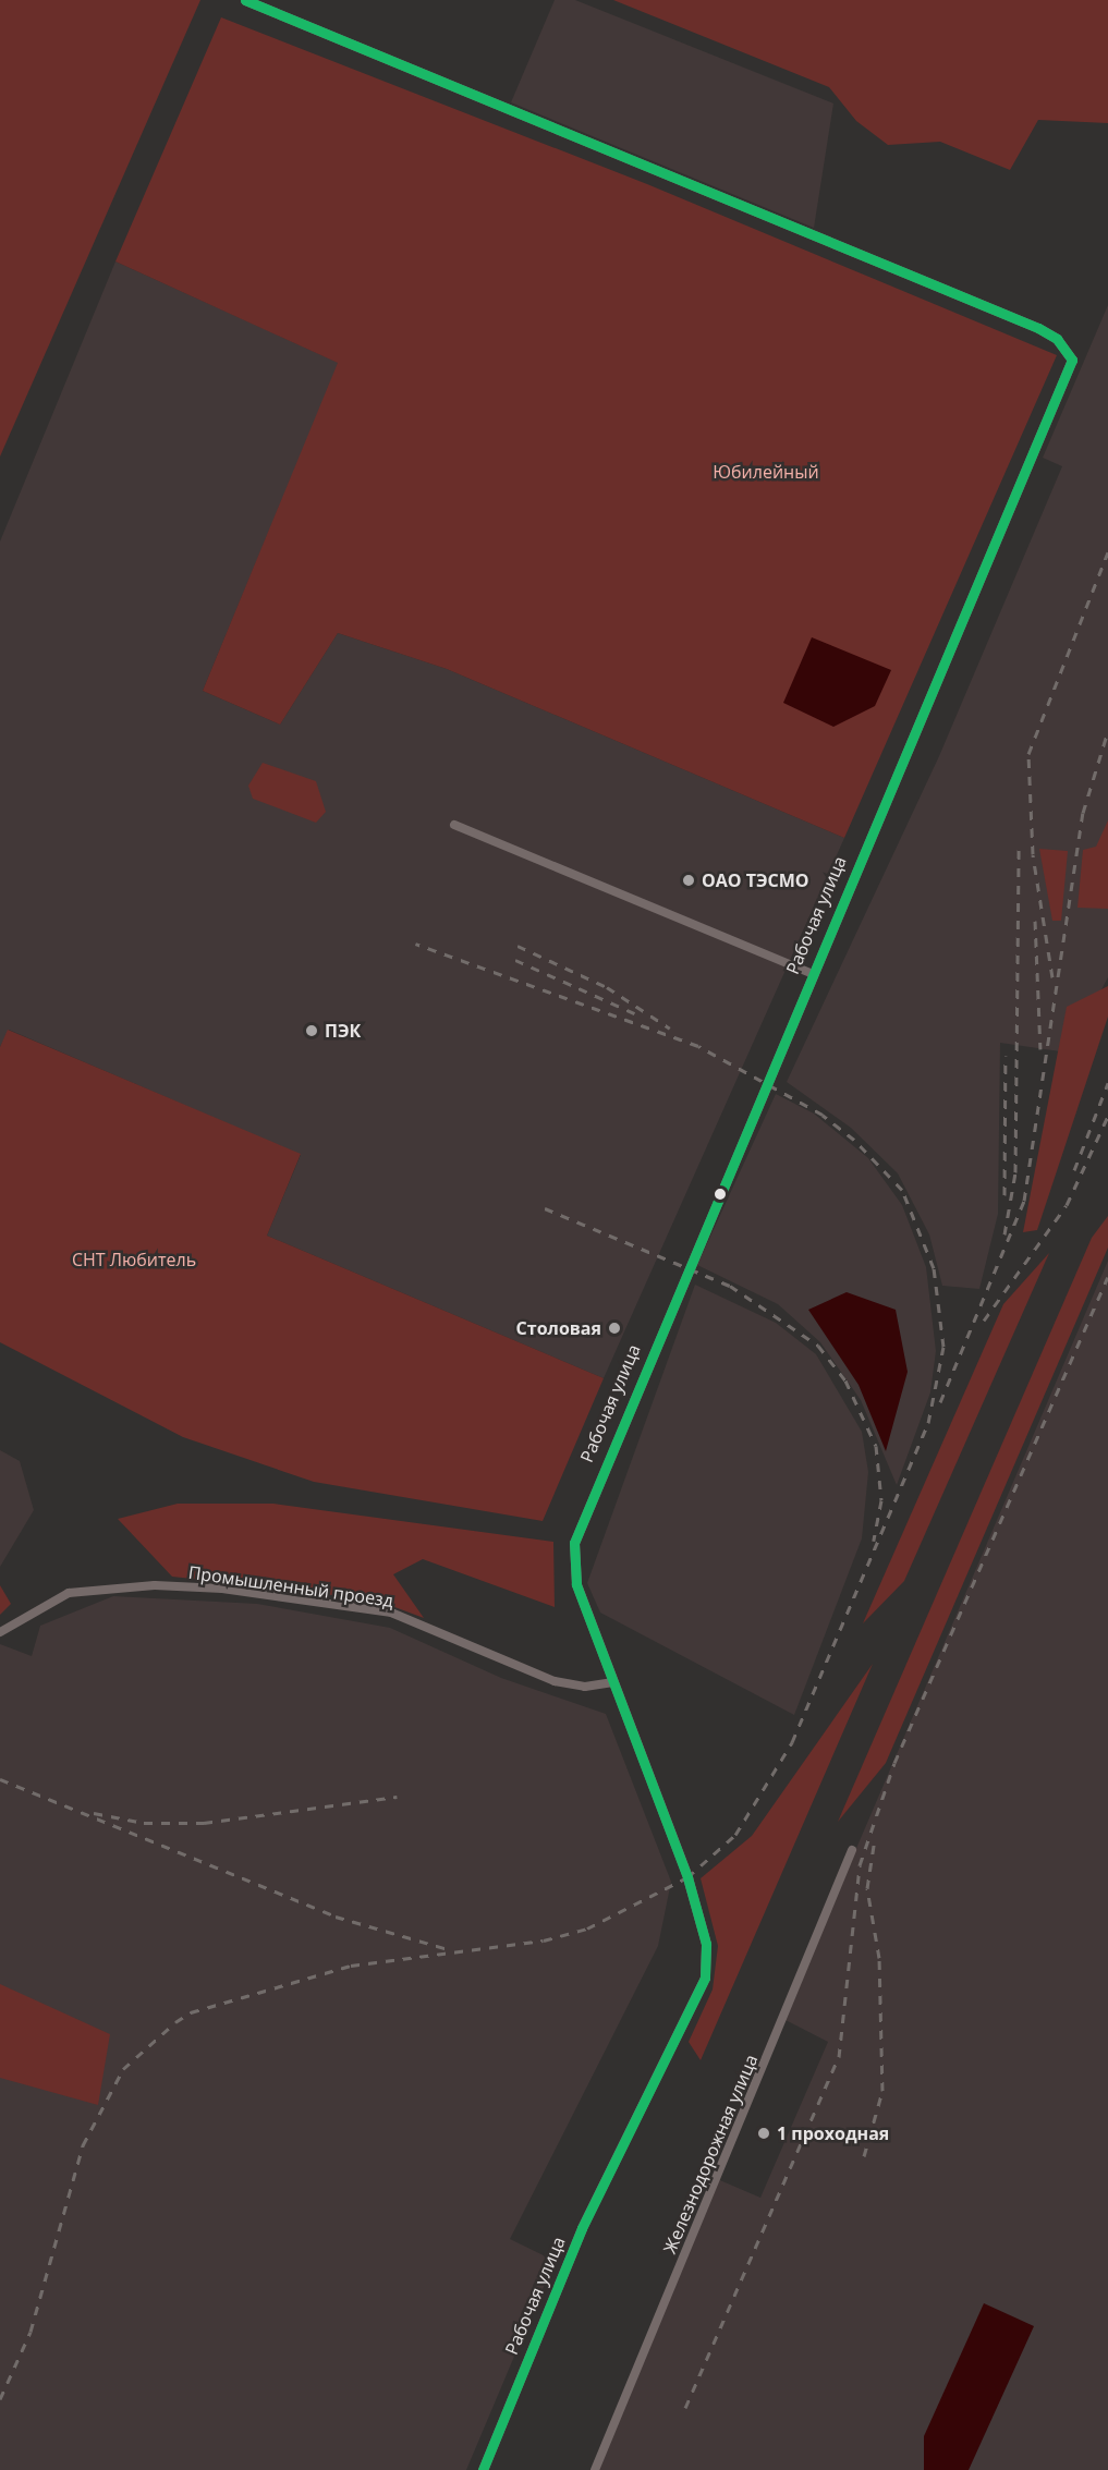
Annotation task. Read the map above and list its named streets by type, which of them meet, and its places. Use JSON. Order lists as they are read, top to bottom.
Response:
{
  "streets": {
    "street": ["Рабочая улица", "Промышленный проезд", "Железнодорожная улица"]
  },
  "crossings": [
    ["Рабочая улица", "Промышленный проезд"]
  ],
  "parks": ["Юбилейный", "СНТ Любитель"],
  "places": [
    "ОАО ТЭСМО",
    "ПЭК",
    "Столовая",
    "1 проходная"
  ]
}
